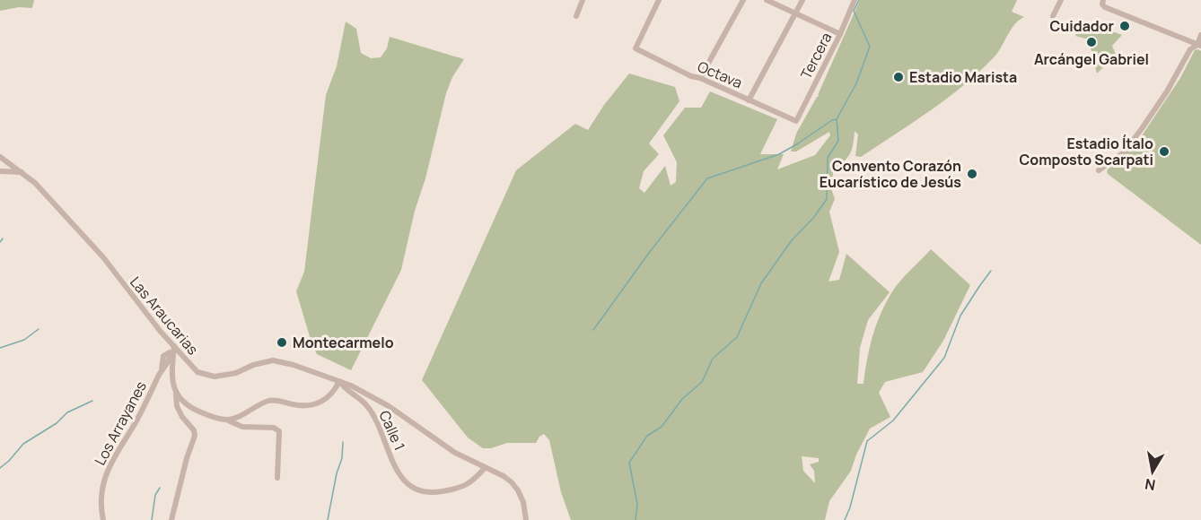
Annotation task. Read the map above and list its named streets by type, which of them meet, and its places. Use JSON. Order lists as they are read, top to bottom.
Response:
{
  "streets": {
    "street": [
      "Tercera",
      "Octava",
      "Las Araucarias",
      "Los Arrayanes",
      "Calle 1"
    ]
  },
  "crossings": [
    ["Tercera", "Octava"],
    ["Las Araucarias", "Los Arrayanes"],
    ["Las Araucarias", "Calle 1"]
  ],
  "places": [
    "Cuidador",
    "Arcángel Gabriel",
    "Estadio Marista",
    "Estadio Ítalo Composto Scarpati",
    "Convento Corazón Eucarístico de Jesús",
    "Montecarmelo"
  ],
  "north": "bottom"
}
